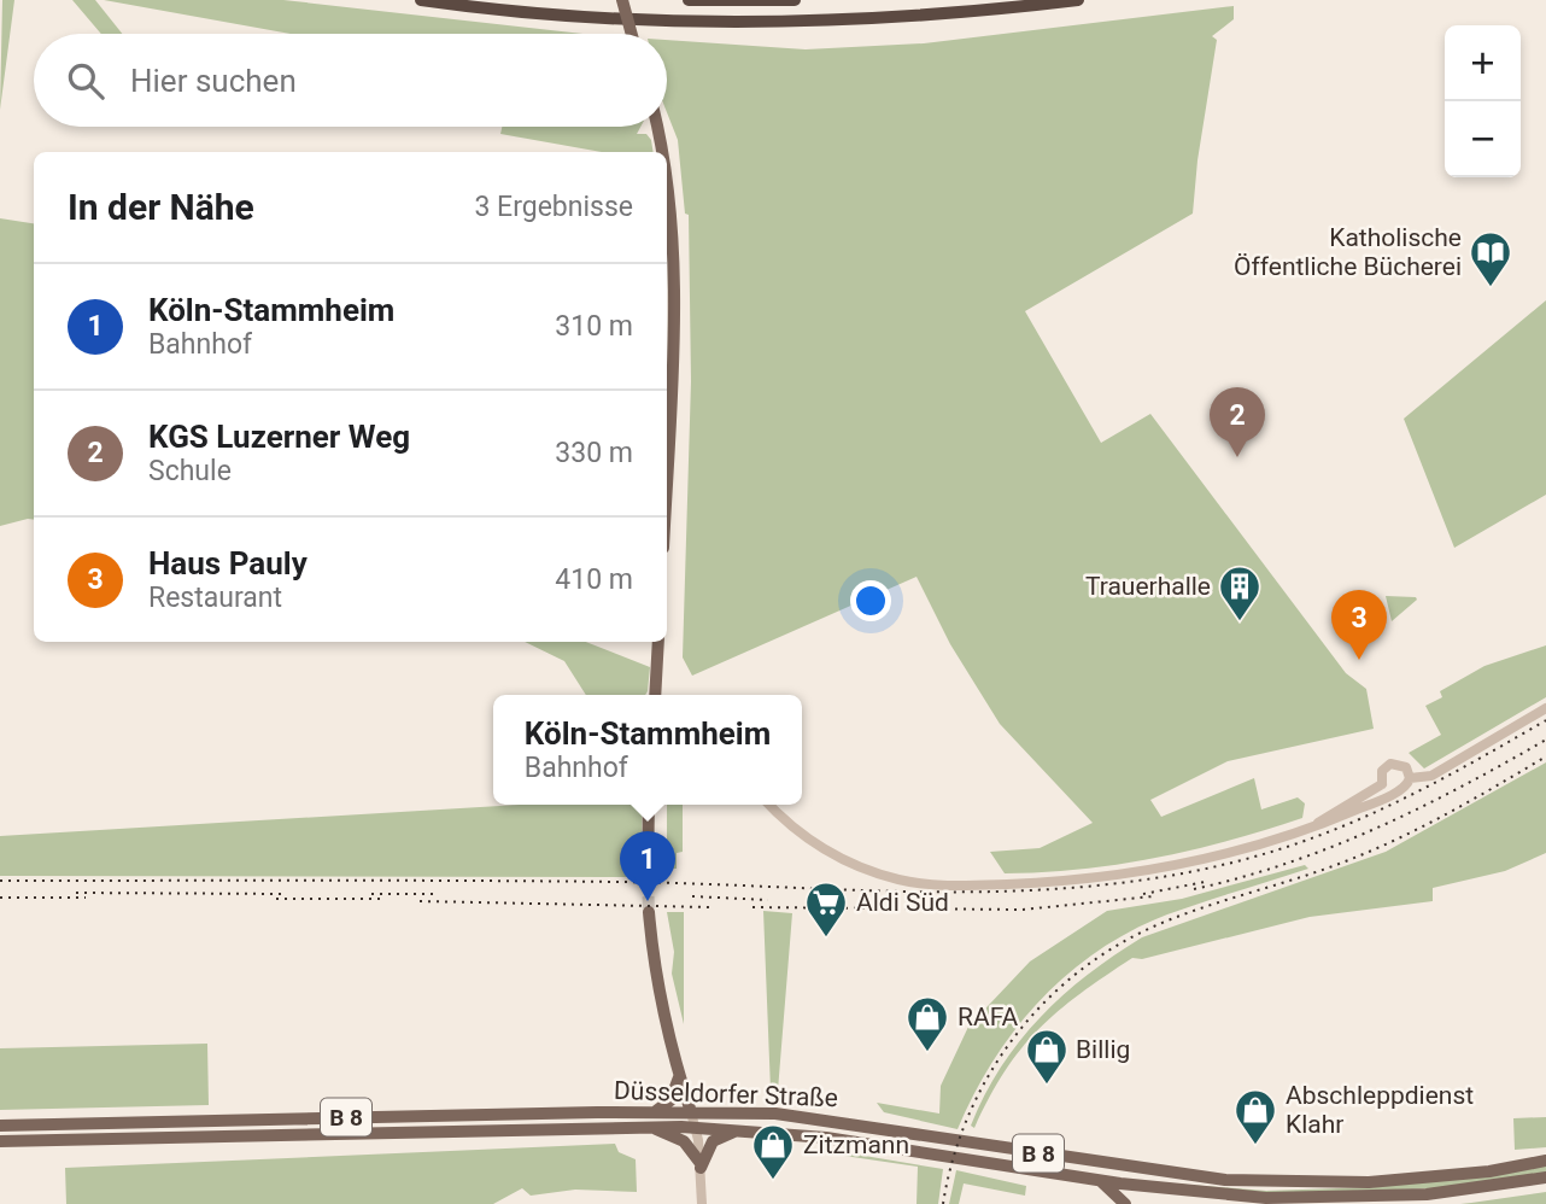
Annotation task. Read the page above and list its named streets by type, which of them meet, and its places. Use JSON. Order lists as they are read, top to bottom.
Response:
{
  "streets": {
    "main road": ["Düsseldorfer Straße", "B 8"]
  },
  "places": {
    "library": ["Katholische Öffentliche Bücherei"],
    "building": ["Trauerhalle"],
    "supermarket": ["Aldi Süd"],
    "shop": [
      "RAFA",
      "Billig",
      "Abschleppdienst Klahr",
      "Zitzmann"
    ]
  },
  "page": {
    "map_buttons": ["+", "−"],
    "search": "Hier suchen",
    "heading": ["In der Nähe", "3 Ergebnisse"],
    "list": [
      {
        "mark": "1",
        "name": "Köln-Stammheim",
        "note": "Bahnhof",
        "value": "310 m"
      },
      {
        "mark": "2",
        "name": "KGS Luzerner Weg",
        "note": "Schule",
        "value": "330 m"
      },
      {
        "mark": "3",
        "name": "Haus Pauly",
        "note": "Restaurant",
        "value": "410 m"
      }
    ],
    "pins": ["2", "3", "1"],
    "popup": ["Köln-Stammheim", "Bahnhof"]
  }
}
